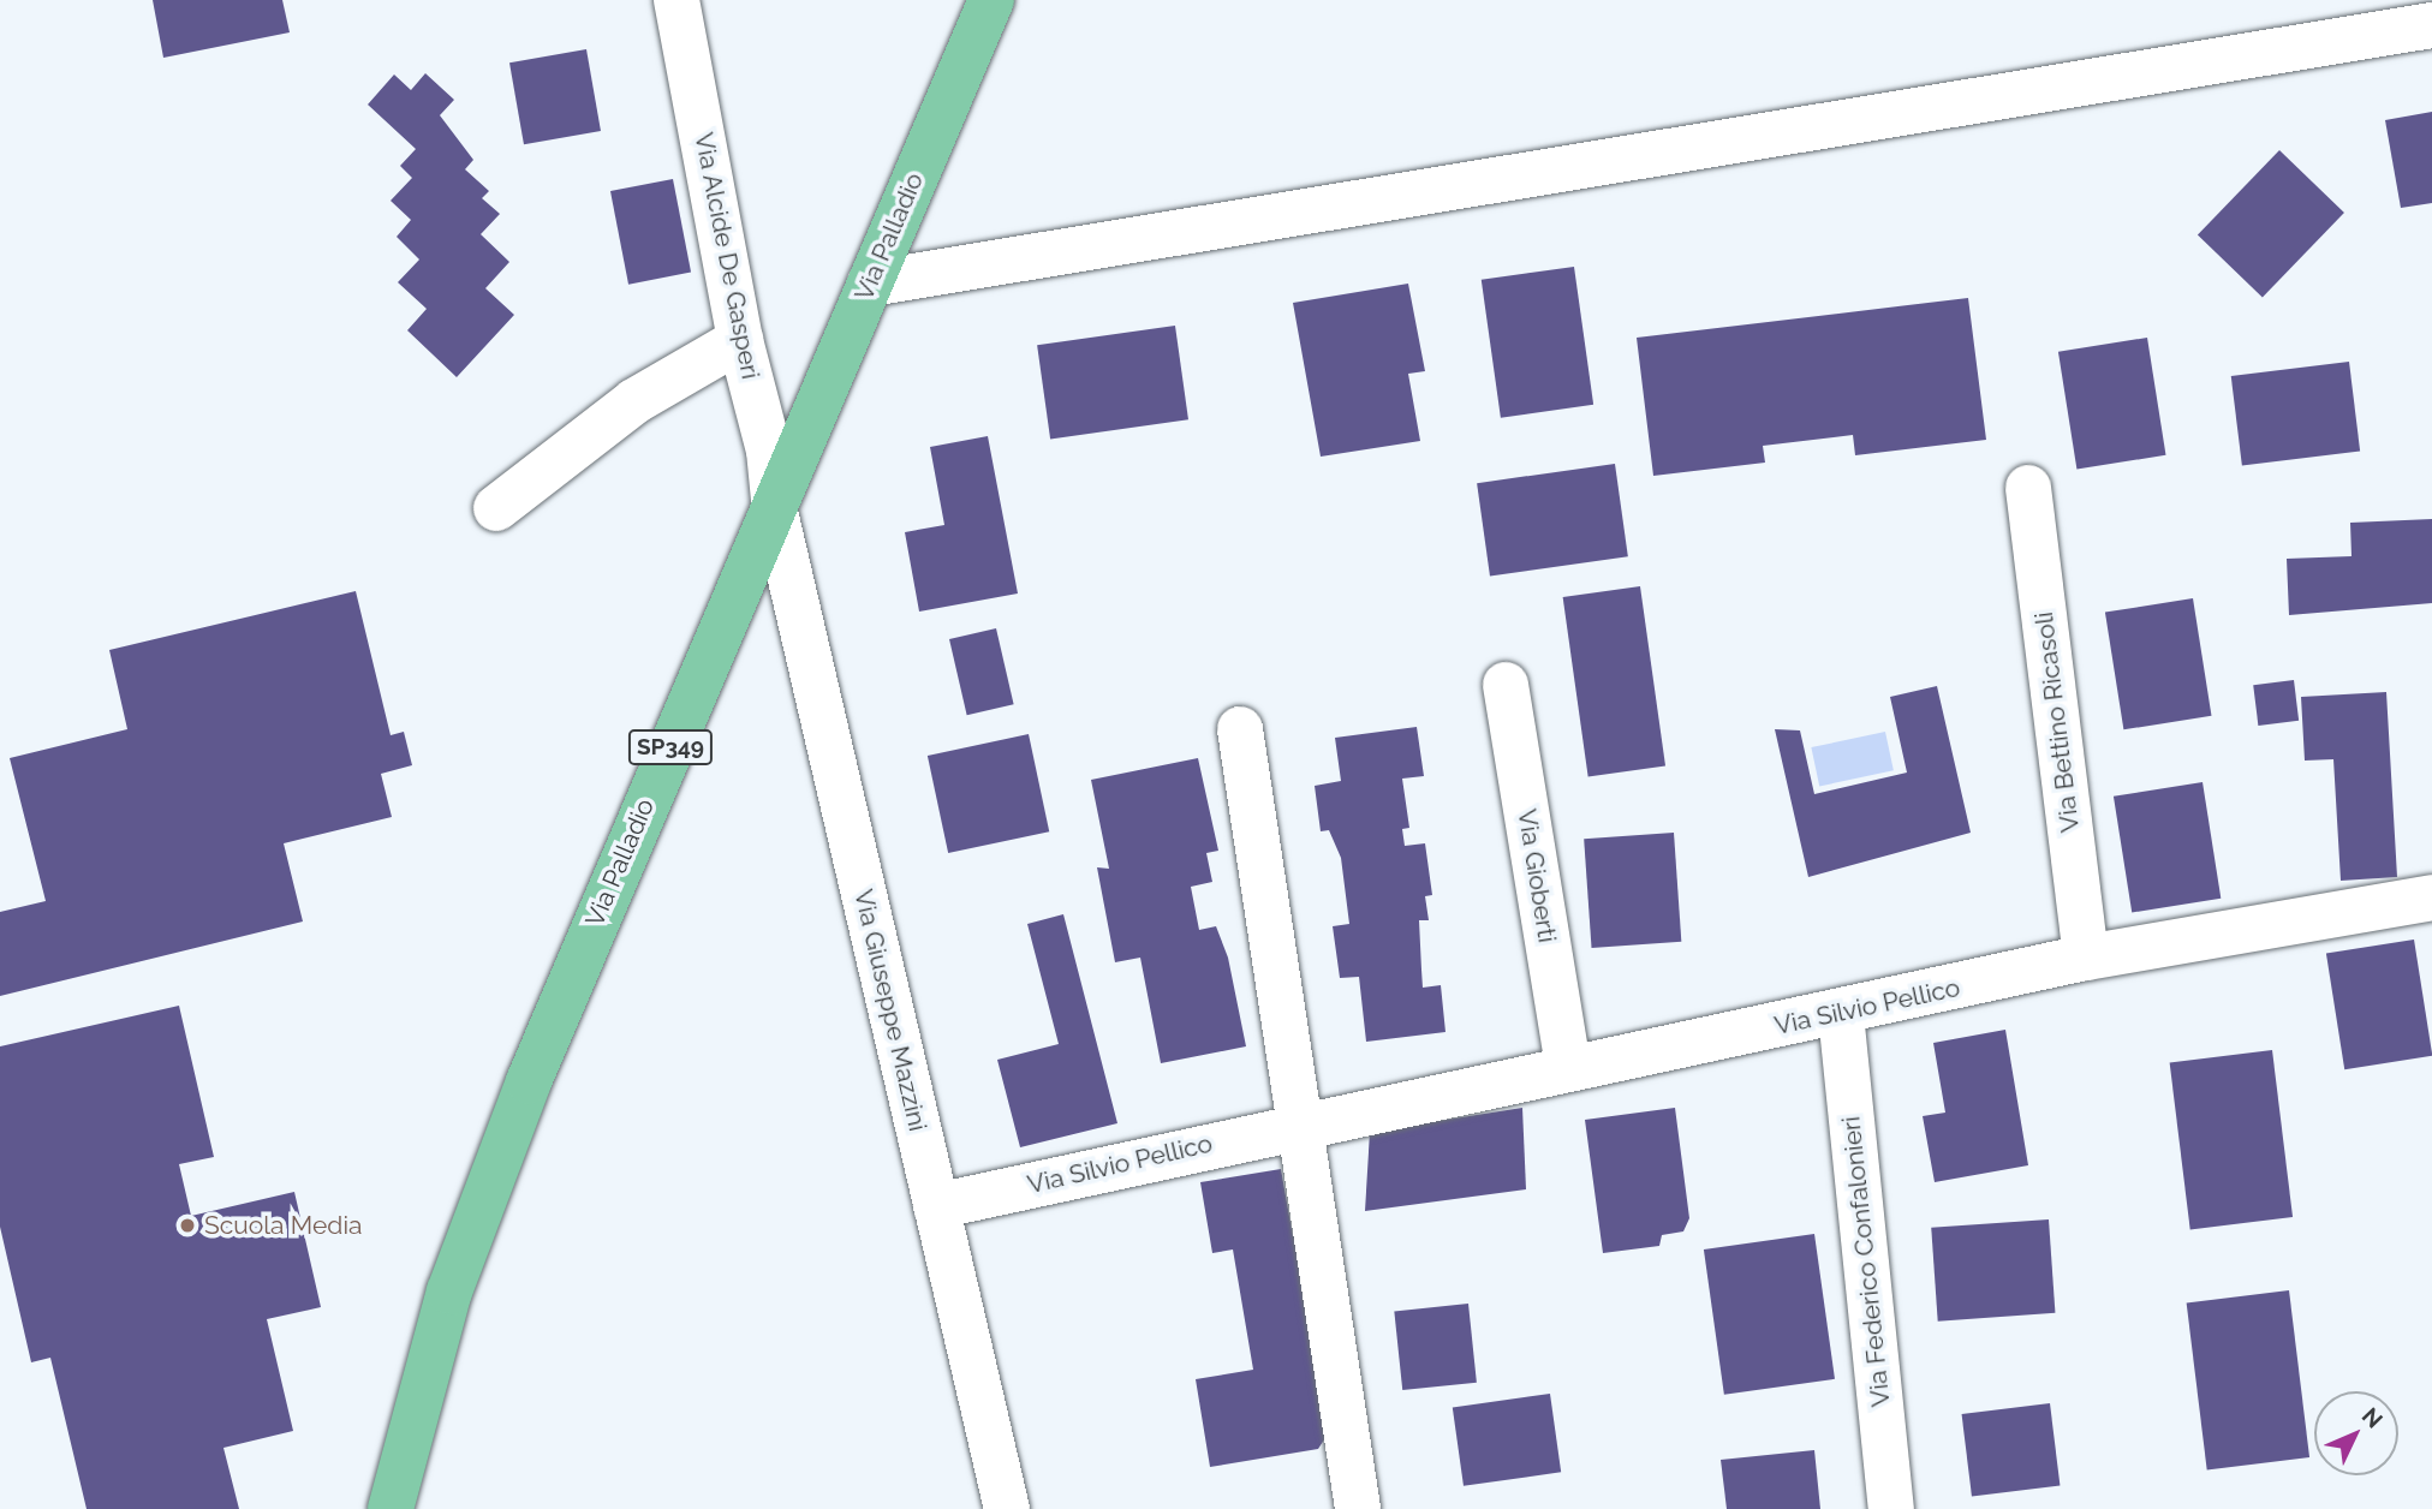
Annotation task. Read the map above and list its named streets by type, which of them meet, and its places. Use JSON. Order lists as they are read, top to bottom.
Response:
{
  "streets": {
    "main road": ["Via Palladio", "SP349"],
    "street": [
      "Via Alcide De Gasperi",
      "Via Bettino Ricasoli",
      "Via Gioberti",
      "Via Silvio Pellico",
      "Via Giuseppe Mazzini",
      "Via Federico Confalonieri"
    ]
  },
  "crossings": [
    ["Via Palladio", "Via Alcide De Gasperi"],
    ["Via Palladio", "Via Giuseppe Mazzini"],
    ["Via Alcide De Gasperi", "Via Giuseppe Mazzini"],
    ["Via Bettino Ricasoli", "Via Silvio Pellico"],
    ["Via Gioberti", "Via Silvio Pellico"],
    ["Via Silvio Pellico", "Via Giuseppe Mazzini"],
    ["Via Silvio Pellico", "Via Federico Confalonieri"]
  ],
  "places": ["Scuola Media"],
  "north": "top right"
}
